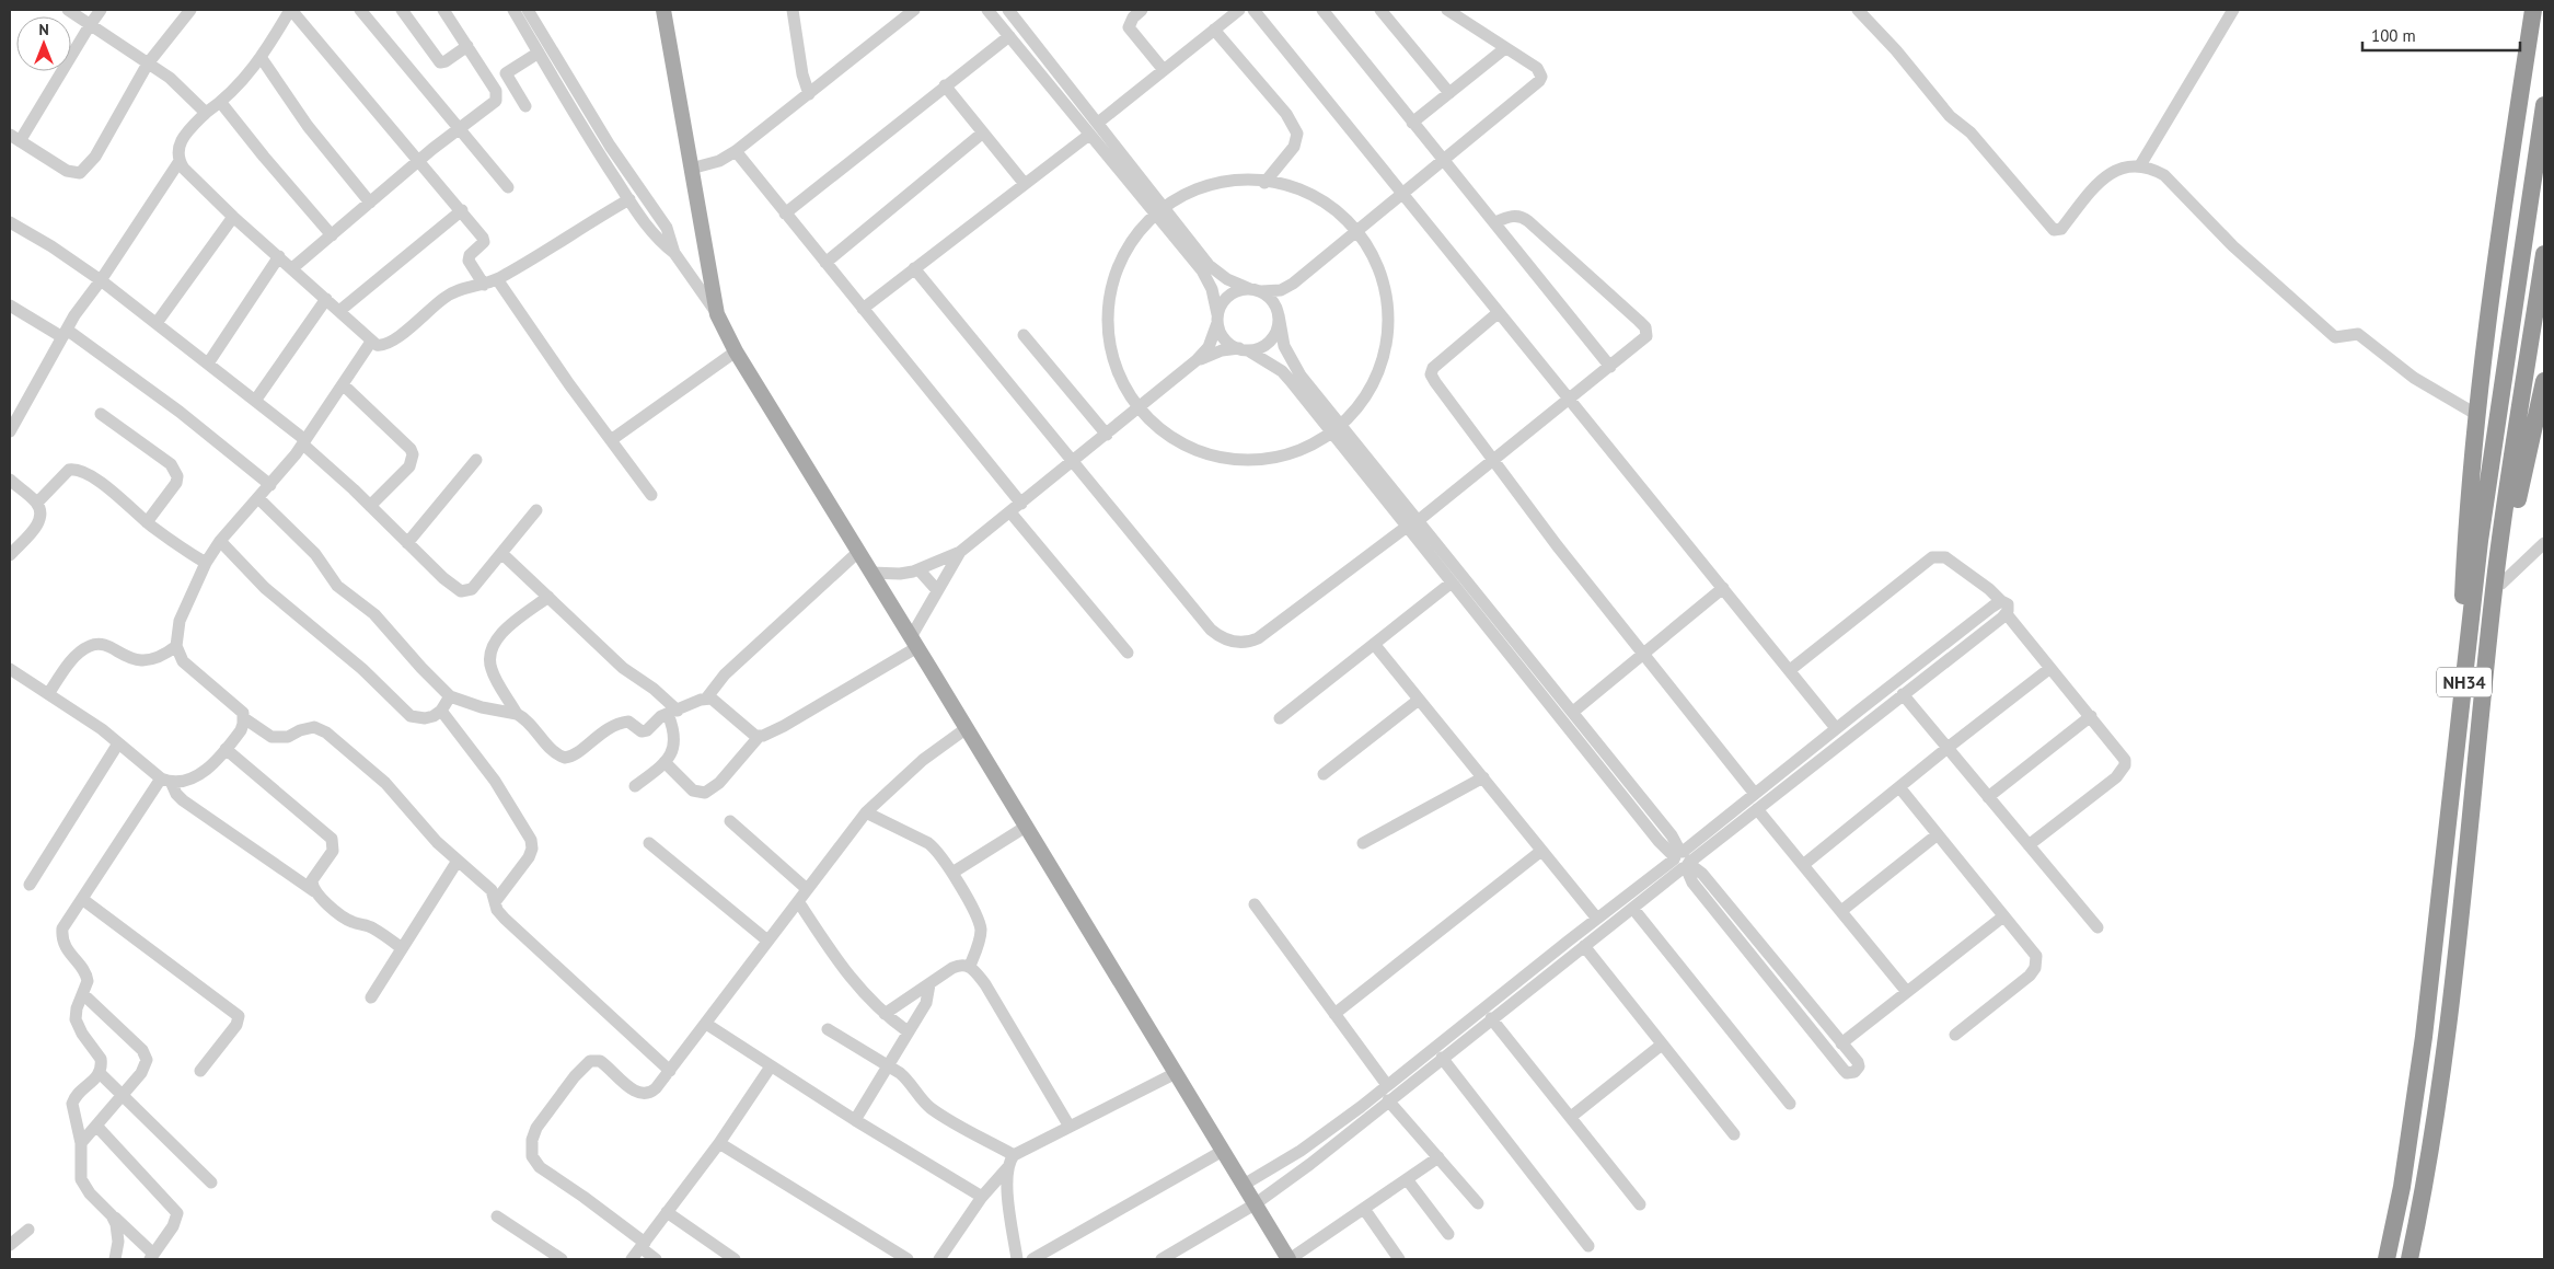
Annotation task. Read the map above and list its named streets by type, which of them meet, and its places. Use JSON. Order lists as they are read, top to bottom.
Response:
{
  "streets": {
    "highway": ["NH34"]
  },
  "scale_bar": "100 m",
  "north": "top"
}
